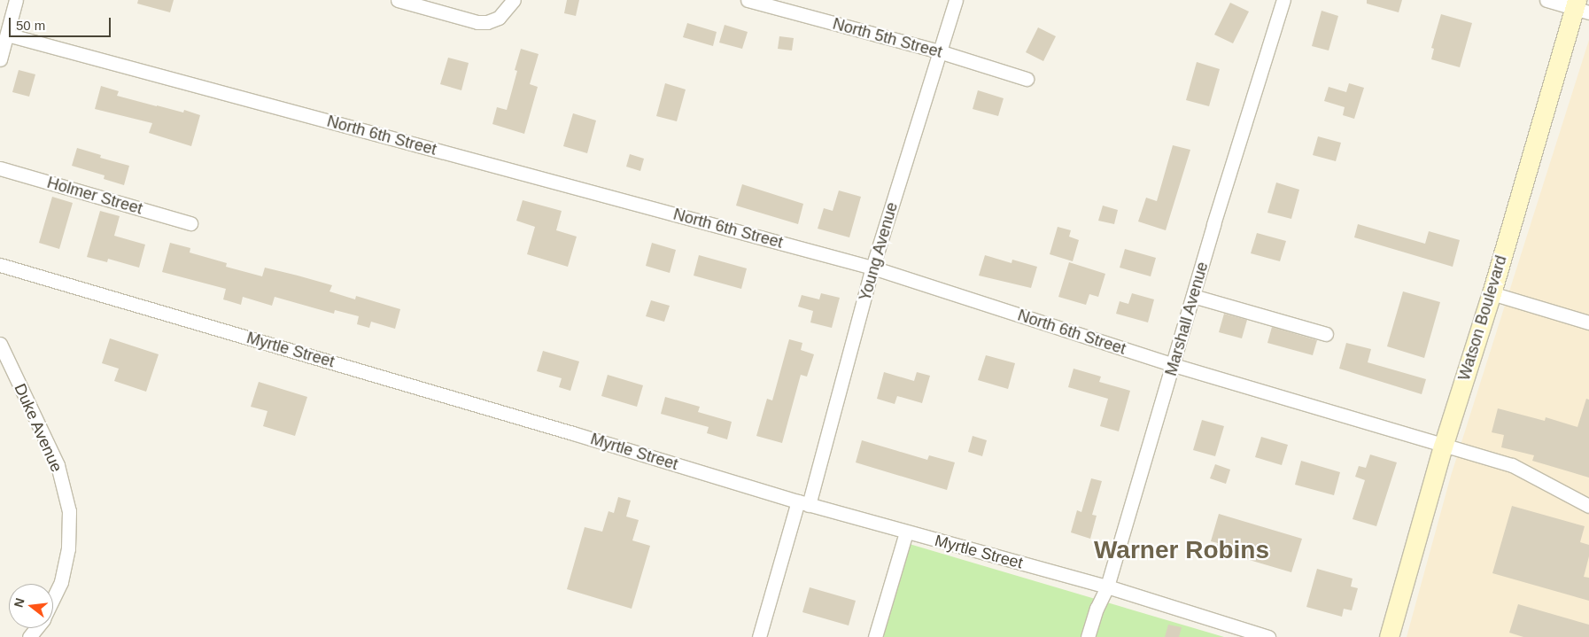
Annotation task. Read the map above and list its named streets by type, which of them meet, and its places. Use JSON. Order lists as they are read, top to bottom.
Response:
{
  "streets": {
    "main road": ["Watson Boulevard"],
    "street": [
      "North 5th Street",
      "North 6th Street",
      "Holmer Street",
      "Young Avenue",
      "Marshall Avenue",
      "Myrtle Street",
      "Duke Avenue"
    ]
  },
  "crossings": [
    ["North 5th Street", "Young Avenue"],
    ["North 6th Street", "Young Avenue"],
    ["North 6th Street", "Watson Boulevard"],
    ["North 6th Street", "Marshall Avenue"],
    ["Young Avenue", "Myrtle Street"],
    ["Marshall Avenue", "Myrtle Street"]
  ],
  "districts": ["Warner Robins"],
  "scale_bar": "50 m",
  "north": "left"
}
